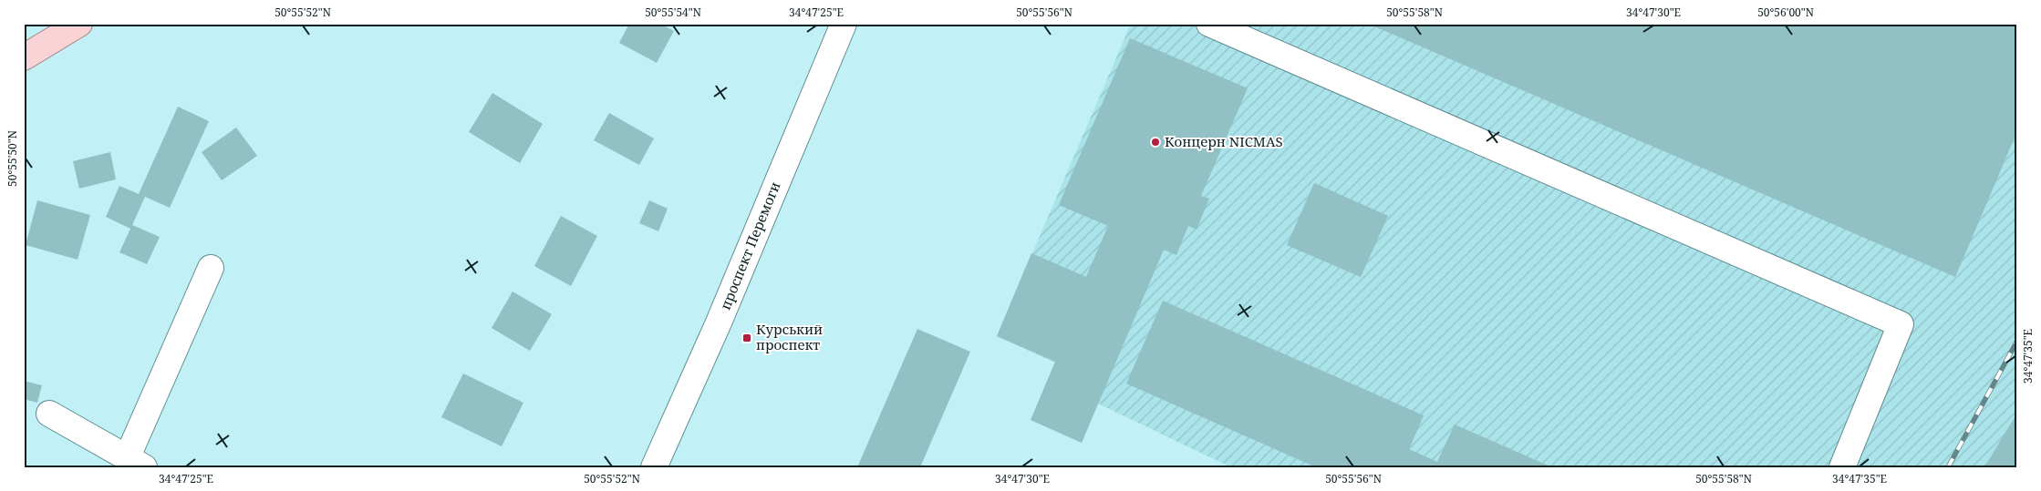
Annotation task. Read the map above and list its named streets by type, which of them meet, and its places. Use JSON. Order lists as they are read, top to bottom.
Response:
{
  "streets": {
    "street": ["проспект Перемоги"]
  },
  "places": {
    "other": ["Концерн NICMAS"],
    "transit": ["Курський проспект"]
  },
  "coordinates": [
    "50°55'52\"N",
    "50°55'54\"N",
    "34°47'25\"E",
    "50°55'56\"N",
    "50°55'58\"N",
    "34°47'30\"E",
    "50°56'00\"N",
    "50°55'50\"N",
    "34°47'35\"E"
  ]
}
